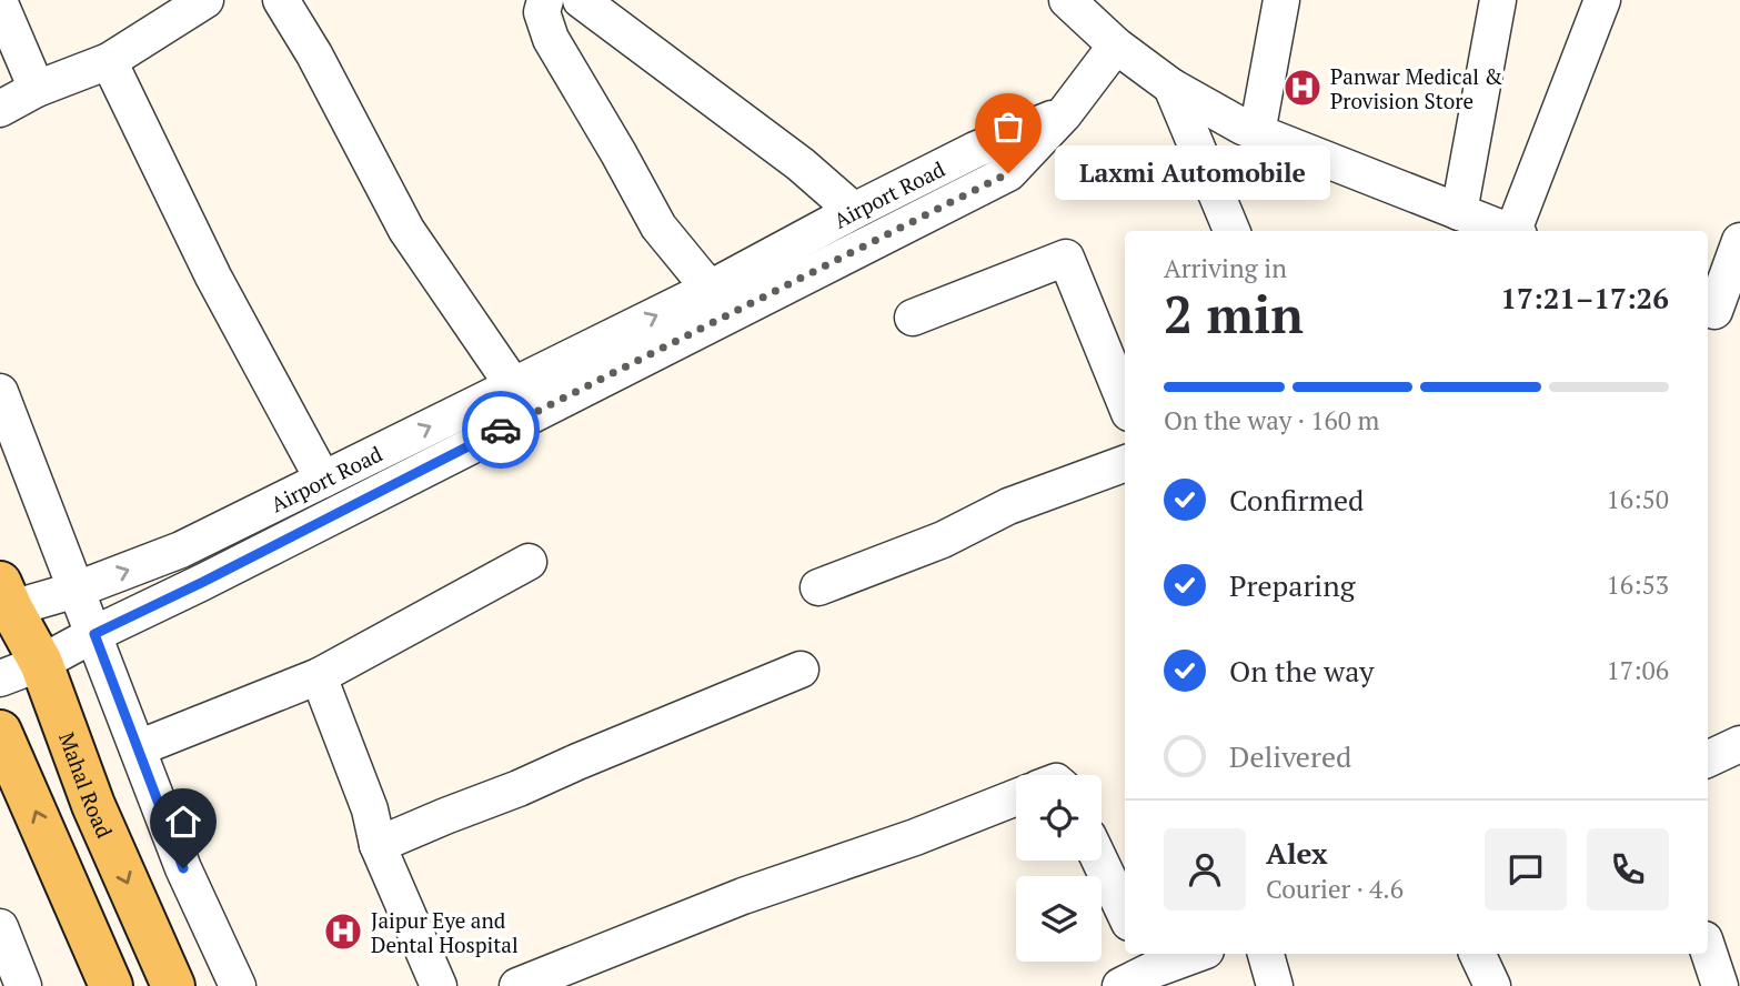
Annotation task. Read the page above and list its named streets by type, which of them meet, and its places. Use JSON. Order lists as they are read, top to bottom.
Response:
{
  "streets": {
    "main road": ["Mahal Road"],
    "street": ["Airport Road"]
  },
  "crossings": [
    ["Airport Road", "Mahal Road"]
  ],
  "places": {
    "hospital": ["Panwar Medical & Provision Store", "Jaipur Eye and Dental Hospital"],
    "other": ["Laxmi Automobile"]
  },
  "page": {
    "bubble": "Laxmi Automobile",
    "heading": ["2 min", "Arriving in", "17:21–17:26"],
    "panel": ["Alex", "Courier · 4.6"],
    "bar": "On the way · 160 m",
    "list": [
      ["Confirmed", "16:50"],
      ["Preparing", "16:53"],
      ["On the way", "17:06"],
      "Delivered"
    ]
  }
}
